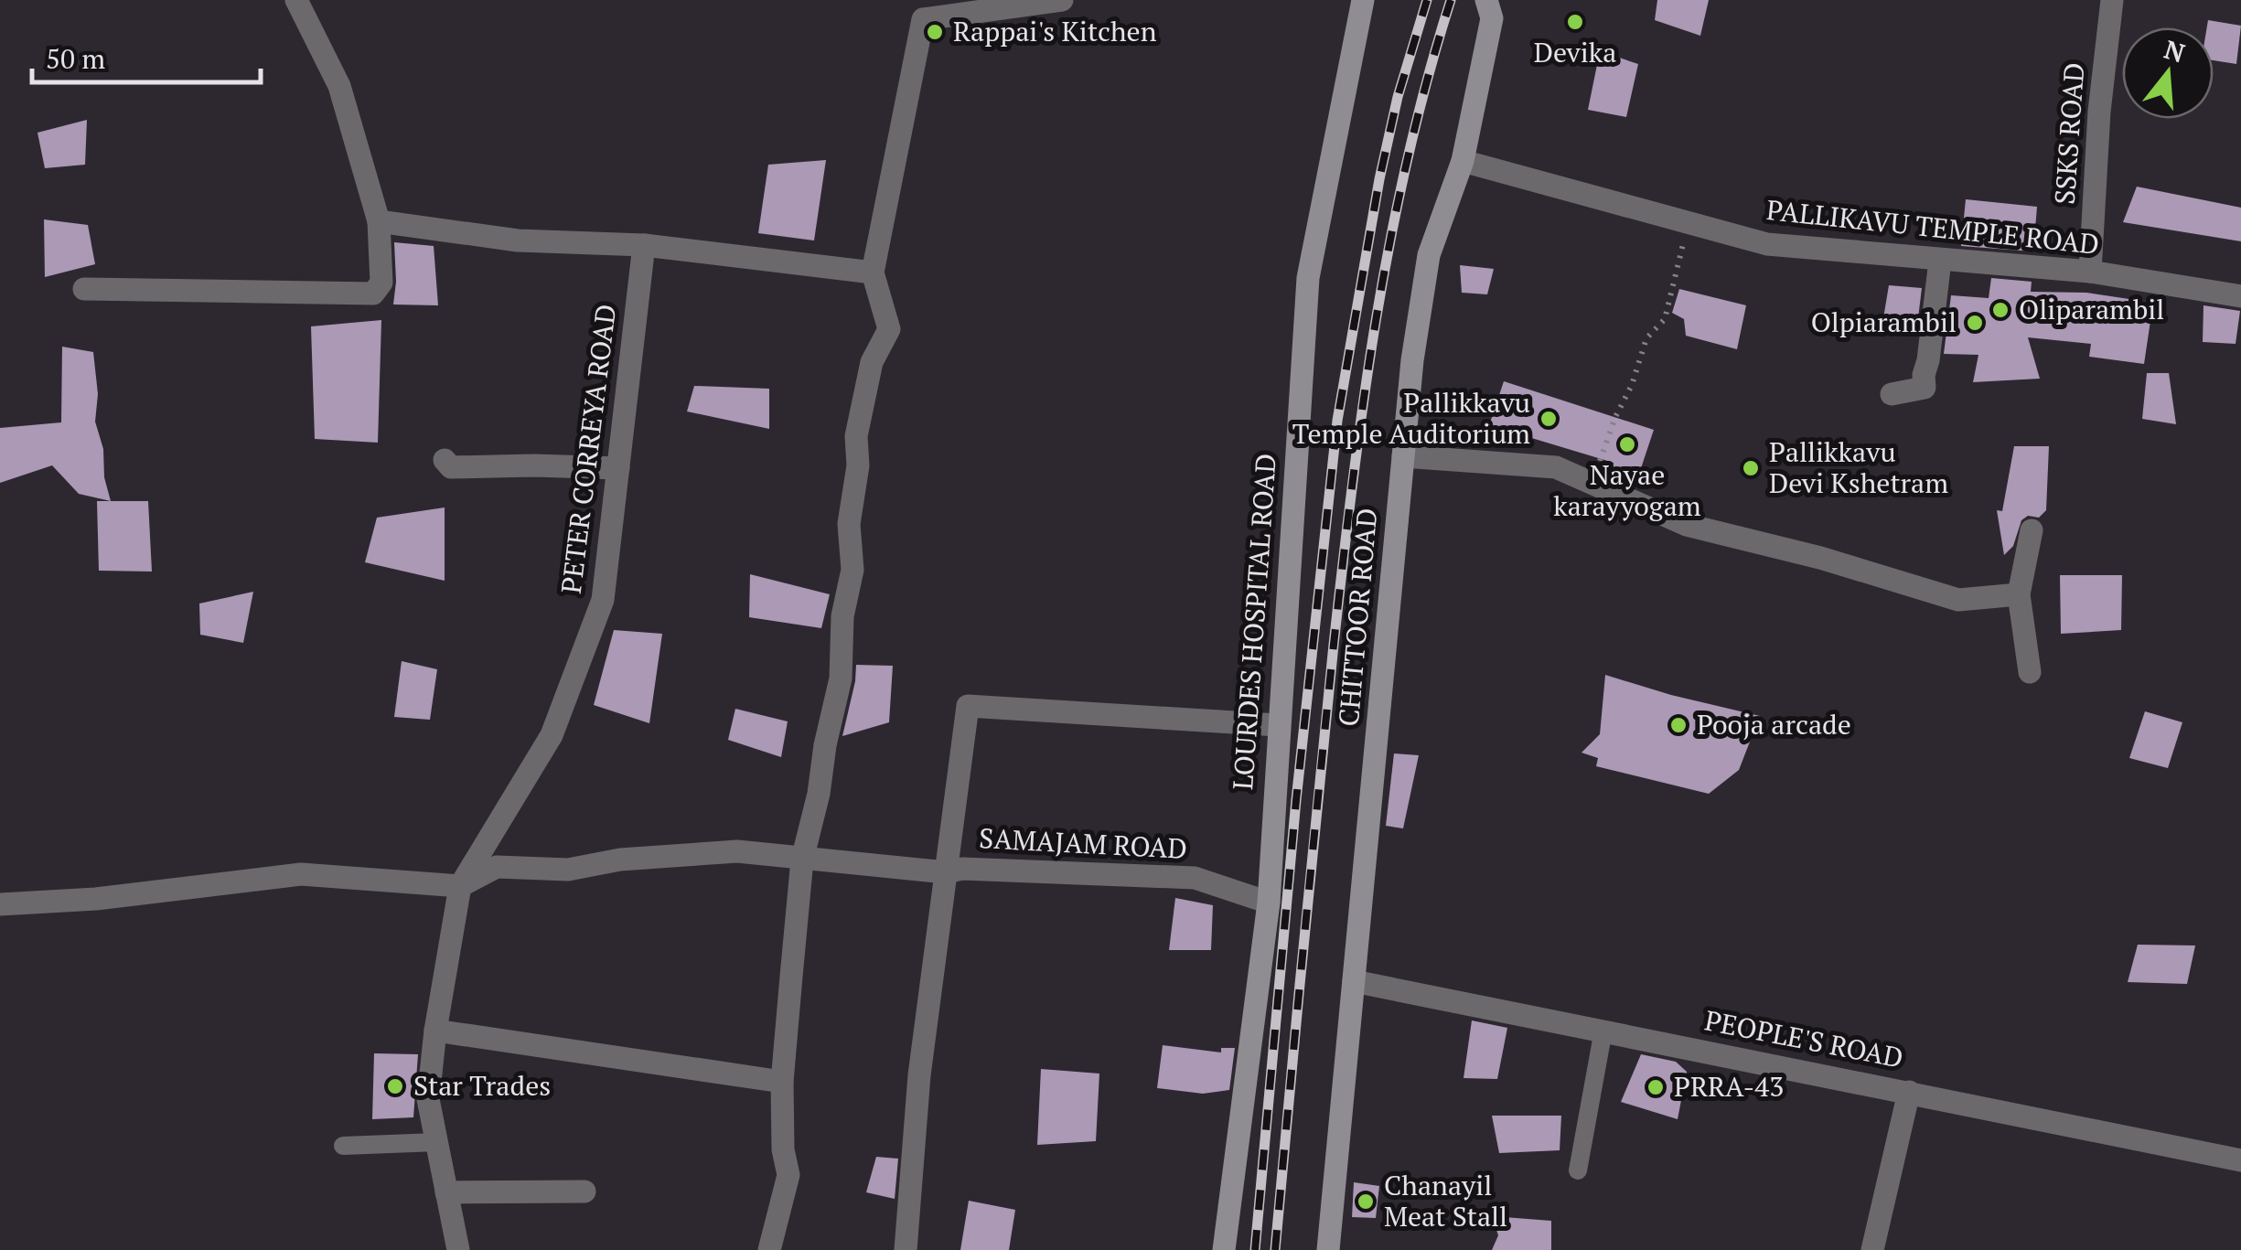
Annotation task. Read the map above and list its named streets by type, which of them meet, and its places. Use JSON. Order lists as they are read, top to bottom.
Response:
{
  "streets": {
    "main road": ["CHITTOOR ROAD", "LOURDES HOSPITAL ROAD"],
    "street": [
      "SSKS ROAD",
      "PALLIKAVU TEMPLE ROAD",
      "PETER CORREYA ROAD",
      "SAMAJAM ROAD",
      "PEOPLE'S ROAD"
    ]
  },
  "crossings": [
    ["SSKS ROAD", "PALLIKAVU TEMPLE ROAD"],
    ["PALLIKAVU TEMPLE ROAD", "CHITTOOR ROAD"],
    ["PETER CORREYA ROAD", "SAMAJAM ROAD"],
    ["CHITTOOR ROAD", "PEOPLE'S ROAD"],
    ["LOURDES HOSPITAL ROAD", "SAMAJAM ROAD"]
  ],
  "places": [
    "Devika",
    "Rappai's Kitchen",
    "Oliparambil",
    "Olpiarambil",
    "Pallikkavu Temple Auditorium",
    "Nayae karayyogam",
    "Pallikkavu Devi Kshetram",
    "Pooja arcade",
    "Star Trades",
    "PRRA-43",
    "Chanayil Meat Stall"
  ],
  "scale_bar": "50 m",
  "north": "top"
}
